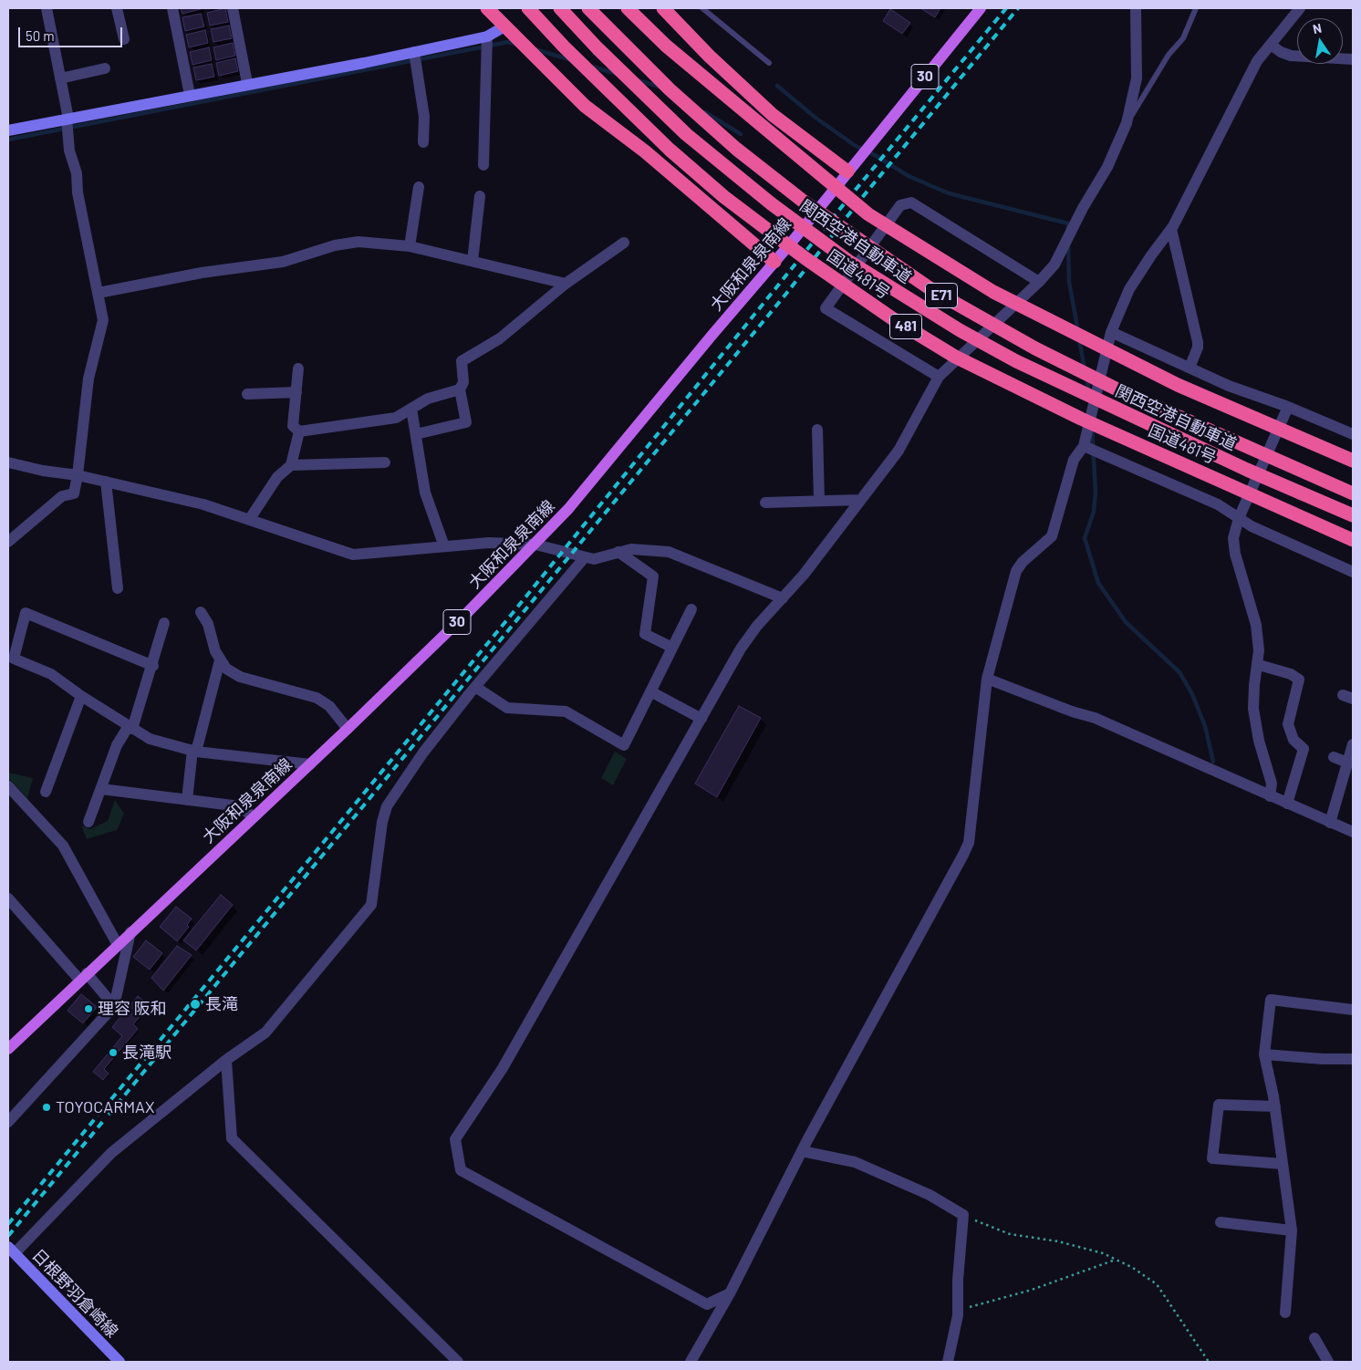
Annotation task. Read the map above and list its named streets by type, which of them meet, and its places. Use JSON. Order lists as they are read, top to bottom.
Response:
{
  "streets": {
    "highway": [
      "関西空港自動車道",
      "国道481号",
      "E71",
      "481"
    ],
    "main road": ["30", "大阪和泉泉南線"],
    "street": ["日根野羽倉崎線"]
  },
  "places": [
    "長滝",
    "理容 阪和",
    "長滝駅",
    "TOYOCARMAX"
  ],
  "scale_bar": "50 m",
  "north": "top"
}
